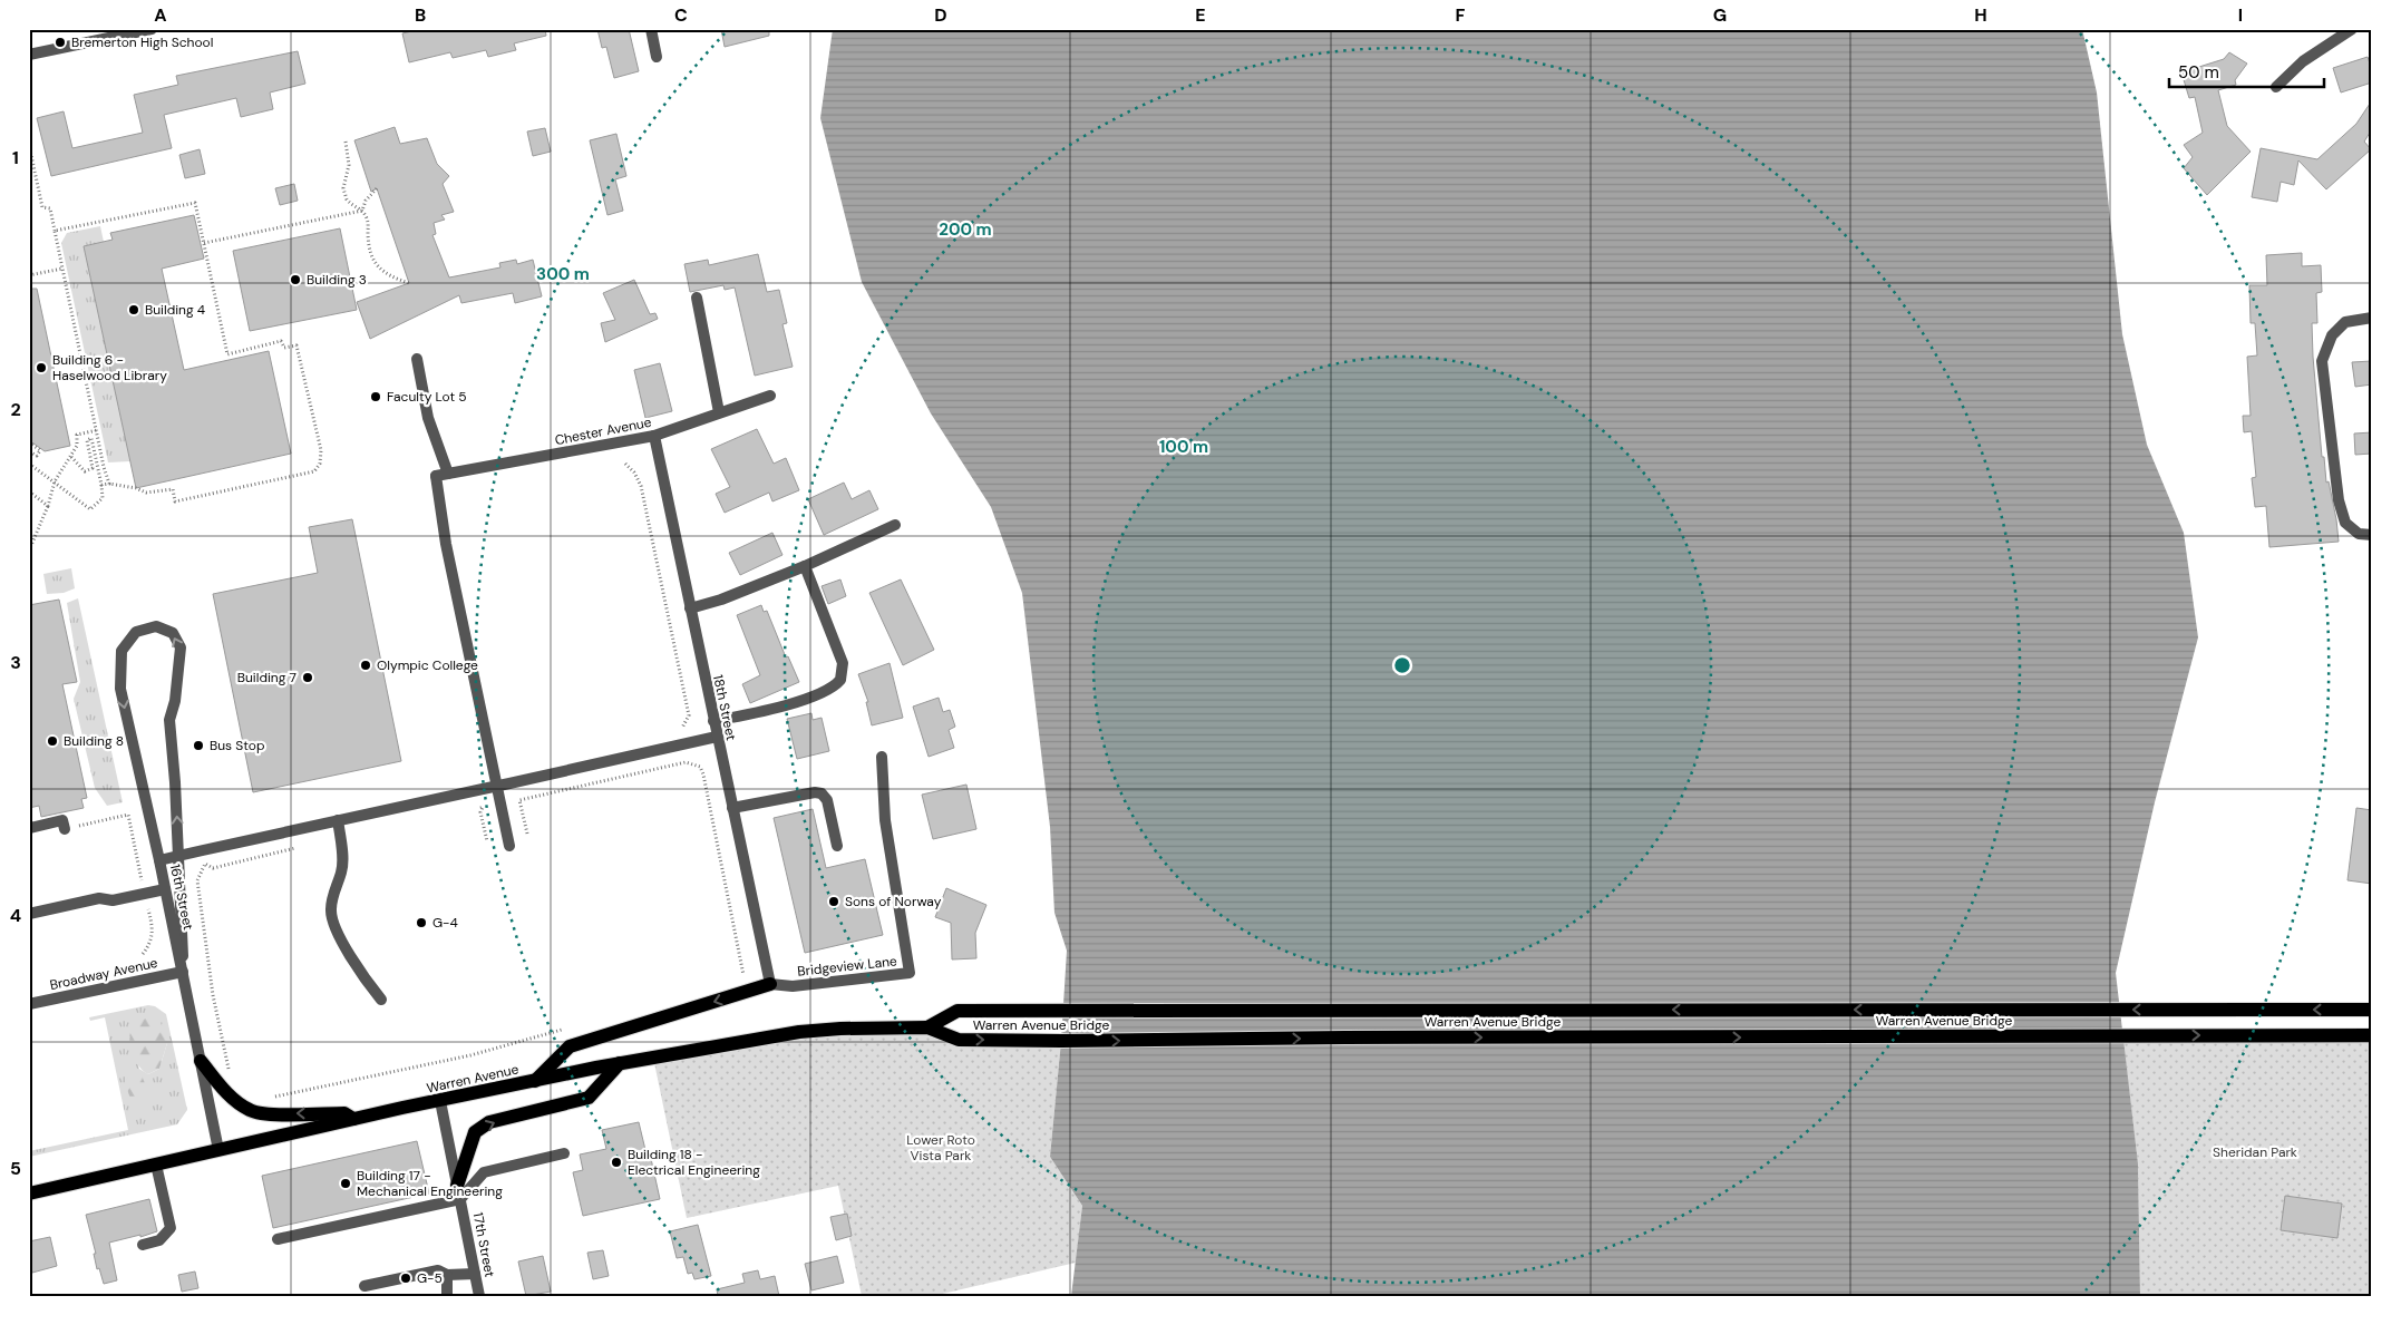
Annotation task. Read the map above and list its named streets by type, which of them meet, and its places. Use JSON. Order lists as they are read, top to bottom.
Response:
{
  "streets": {
    "main road": ["Warren Avenue Bridge", "Warren Avenue"],
    "street": [
      "Chester Avenue",
      "18th Street",
      "16th Street",
      "Bridgeview Lane",
      "Broadway Avenue",
      "17th Street"
    ]
  },
  "crossings": [
    ["Chester Avenue", "18th Street"],
    ["18th Street", "Bridgeview Lane"],
    ["16th Street", "Broadway Avenue"],
    ["16th Street", "Warren Avenue"],
    ["Warren Avenue Bridge", "Warren Avenue"],
    ["Warren Avenue", "17th Street"]
  ],
  "parks": ["Lower Roto Vista Park", "Sheridan Park"],
  "places": [
    "Bremerton High School",
    "Building 3",
    "Building 4",
    "Building 6 - Haselwood Library",
    "Faculty Lot 5",
    "Olympic College",
    "Building 7",
    "Building 8",
    "Bus Stop",
    "Sons of Norway",
    "G-4",
    "Building 18 - Electrical Engineering",
    "Building 17 - Mechanical Engineering",
    "G-5"
  ],
  "scale_bar": "50 m",
  "grid": {
    "columns": [
      "A",
      "B",
      "C",
      "D",
      "E",
      "F",
      "G",
      "H",
      "I"
    ],
    "rows": [
      "1",
      "2",
      "3",
      "4",
      "5"
    ]
  },
  "rings": ["200 m", "300 m", "100 m"]
}
